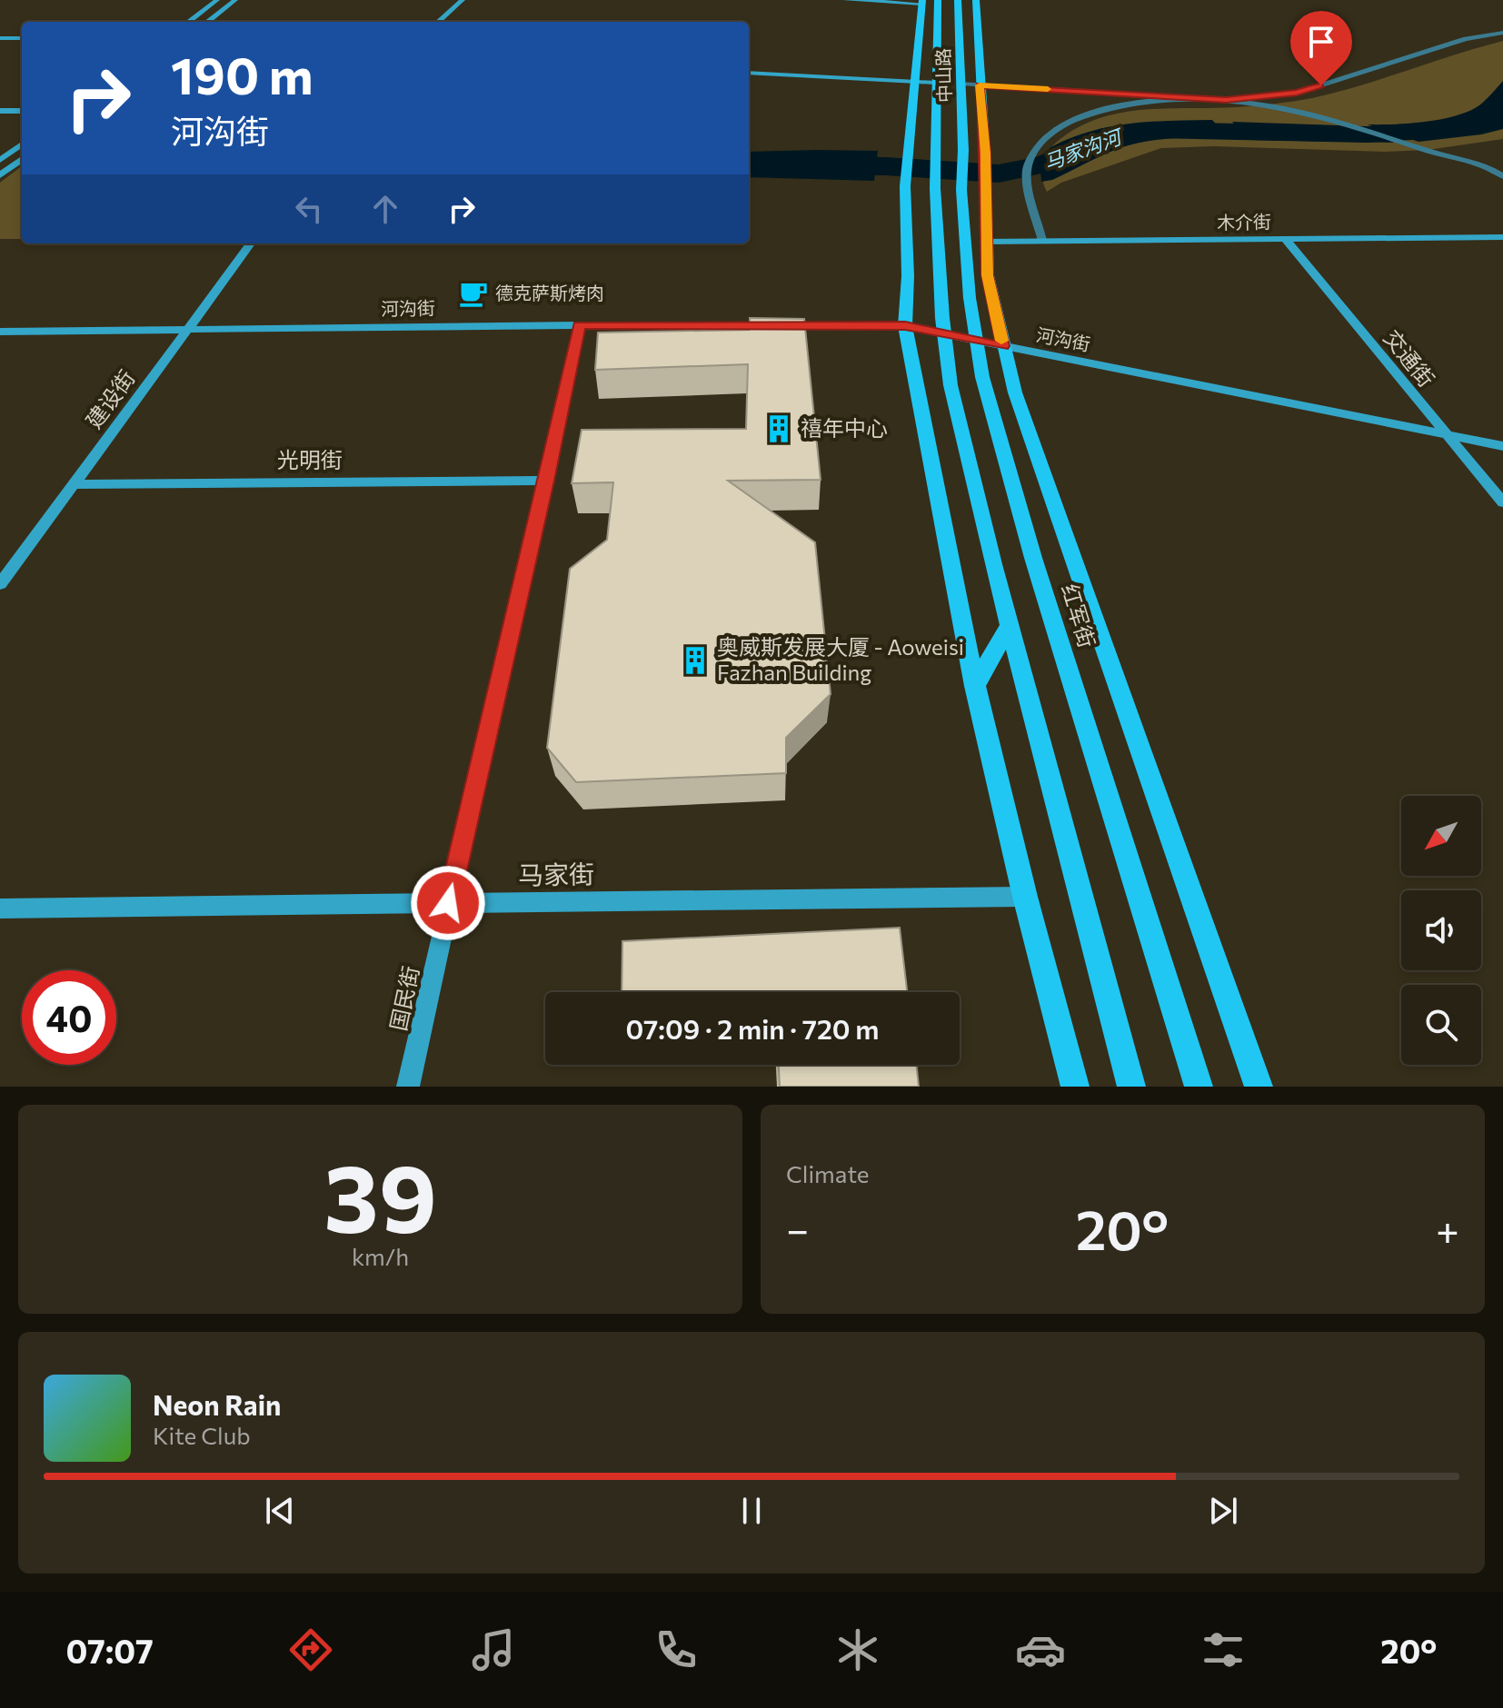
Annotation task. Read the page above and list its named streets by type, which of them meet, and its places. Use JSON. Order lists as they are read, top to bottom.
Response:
{
  "streets": {
    "main road": ["中山路", "红军街"],
    "street": [
      "木介街",
      "河沟街",
      "交通街",
      "建设街",
      "光明街",
      "马家街",
      "国民街"
    ]
  },
  "crossings": [
    ["中山路", "红军街"],
    ["木介街", "交通街"],
    ["木介街", "红军街"],
    ["河沟街", "交通街"],
    ["河沟街", "建设街"],
    ["河沟街", "红军街"],
    ["河沟街", "国民街"],
    ["建设街", "光明街"],
    ["光明街", "国民街"],
    ["马家街", "国民街"]
  ],
  "water": ["马家沟河"],
  "places": {
    "cafe": ["德克萨斯烤肉"],
    "building": ["禧年中心", "奥威斯发展大厦 - Aoweisi Fazhan Building"]
  },
  "north": "bottom left",
  "page": {
    "turn": ["190 m", "河沟街"],
    "limit": "40",
    "trip": "07:09 · 2 min · 720 m",
    "tile": [
      ["39", "km/h"],
      "Climate"
    ],
    "heat": ["−", "20°", "+"],
    "song": ["Neon Rain", "Kite Club"],
    "tabs": ["07:07", "20°"]
  }
}
